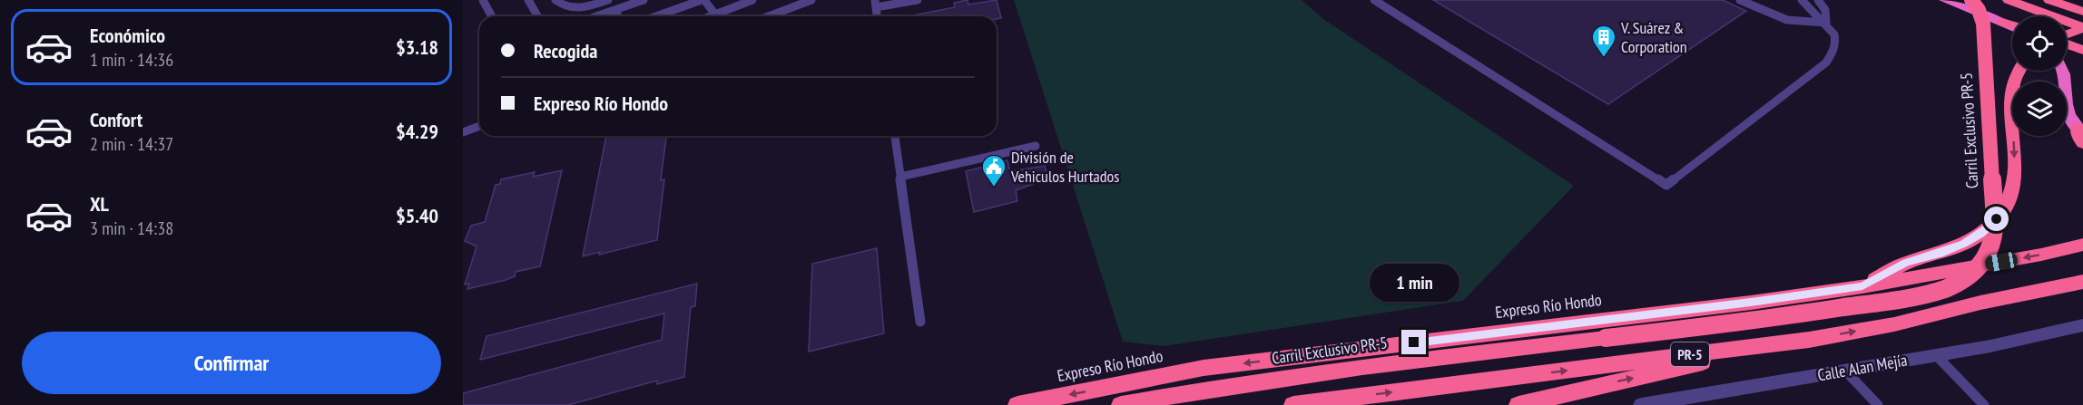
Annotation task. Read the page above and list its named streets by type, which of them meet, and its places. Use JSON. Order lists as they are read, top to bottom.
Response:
{
  "streets": {
    "highway": ["Carril Exclusivo PR-5", "Expreso Río Hondo", "PR-5"],
    "street": ["Calle Alan Mejía"]
  },
  "places": {
    "building": ["V. Suárez & Corporation"],
    "public building": ["División de Vehiculos Hurtados"]
  },
  "page": {
    "list": [
      {
        "name": "Económico",
        "note": "1 min · 14:36",
        "value": "$3.18"
      },
      {
        "name": "Confort",
        "note": "2 min · 14:37",
        "value": "$4.29"
      },
      {
        "name": "XL",
        "note": "3 min · 14:38",
        "value": "$5.40"
      }
    ],
    "banner": ["Recogida", "Expreso Río Hondo"],
    "bubble": "1 min",
    "buttons": "Confirmar"
  }
}
